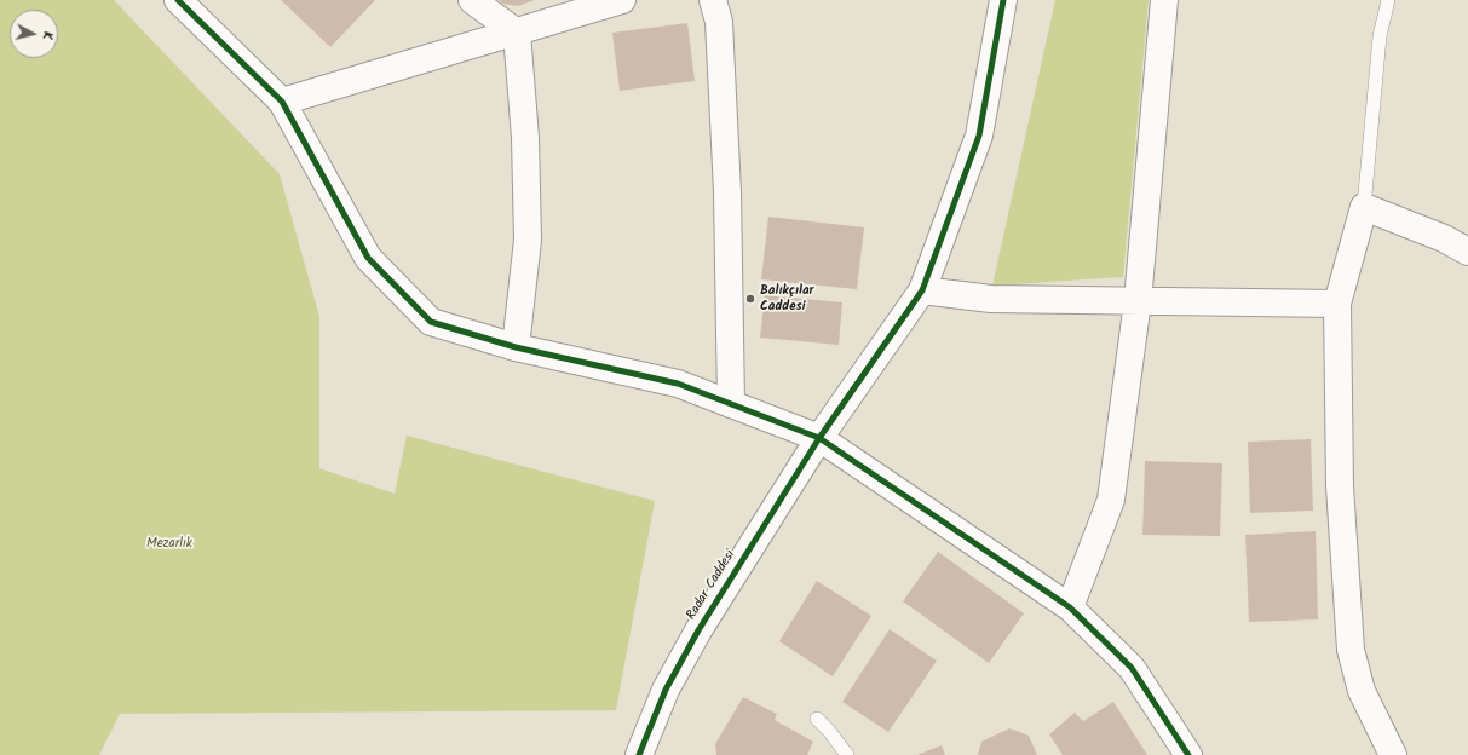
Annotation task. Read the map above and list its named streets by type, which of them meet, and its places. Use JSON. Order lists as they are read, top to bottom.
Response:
{
  "streets": {
    "street": ["Radar Caddesi"]
  },
  "parks": ["Mezarlık"],
  "places": ["Balıkçılar Caddesi"],
  "north": "right"
}
